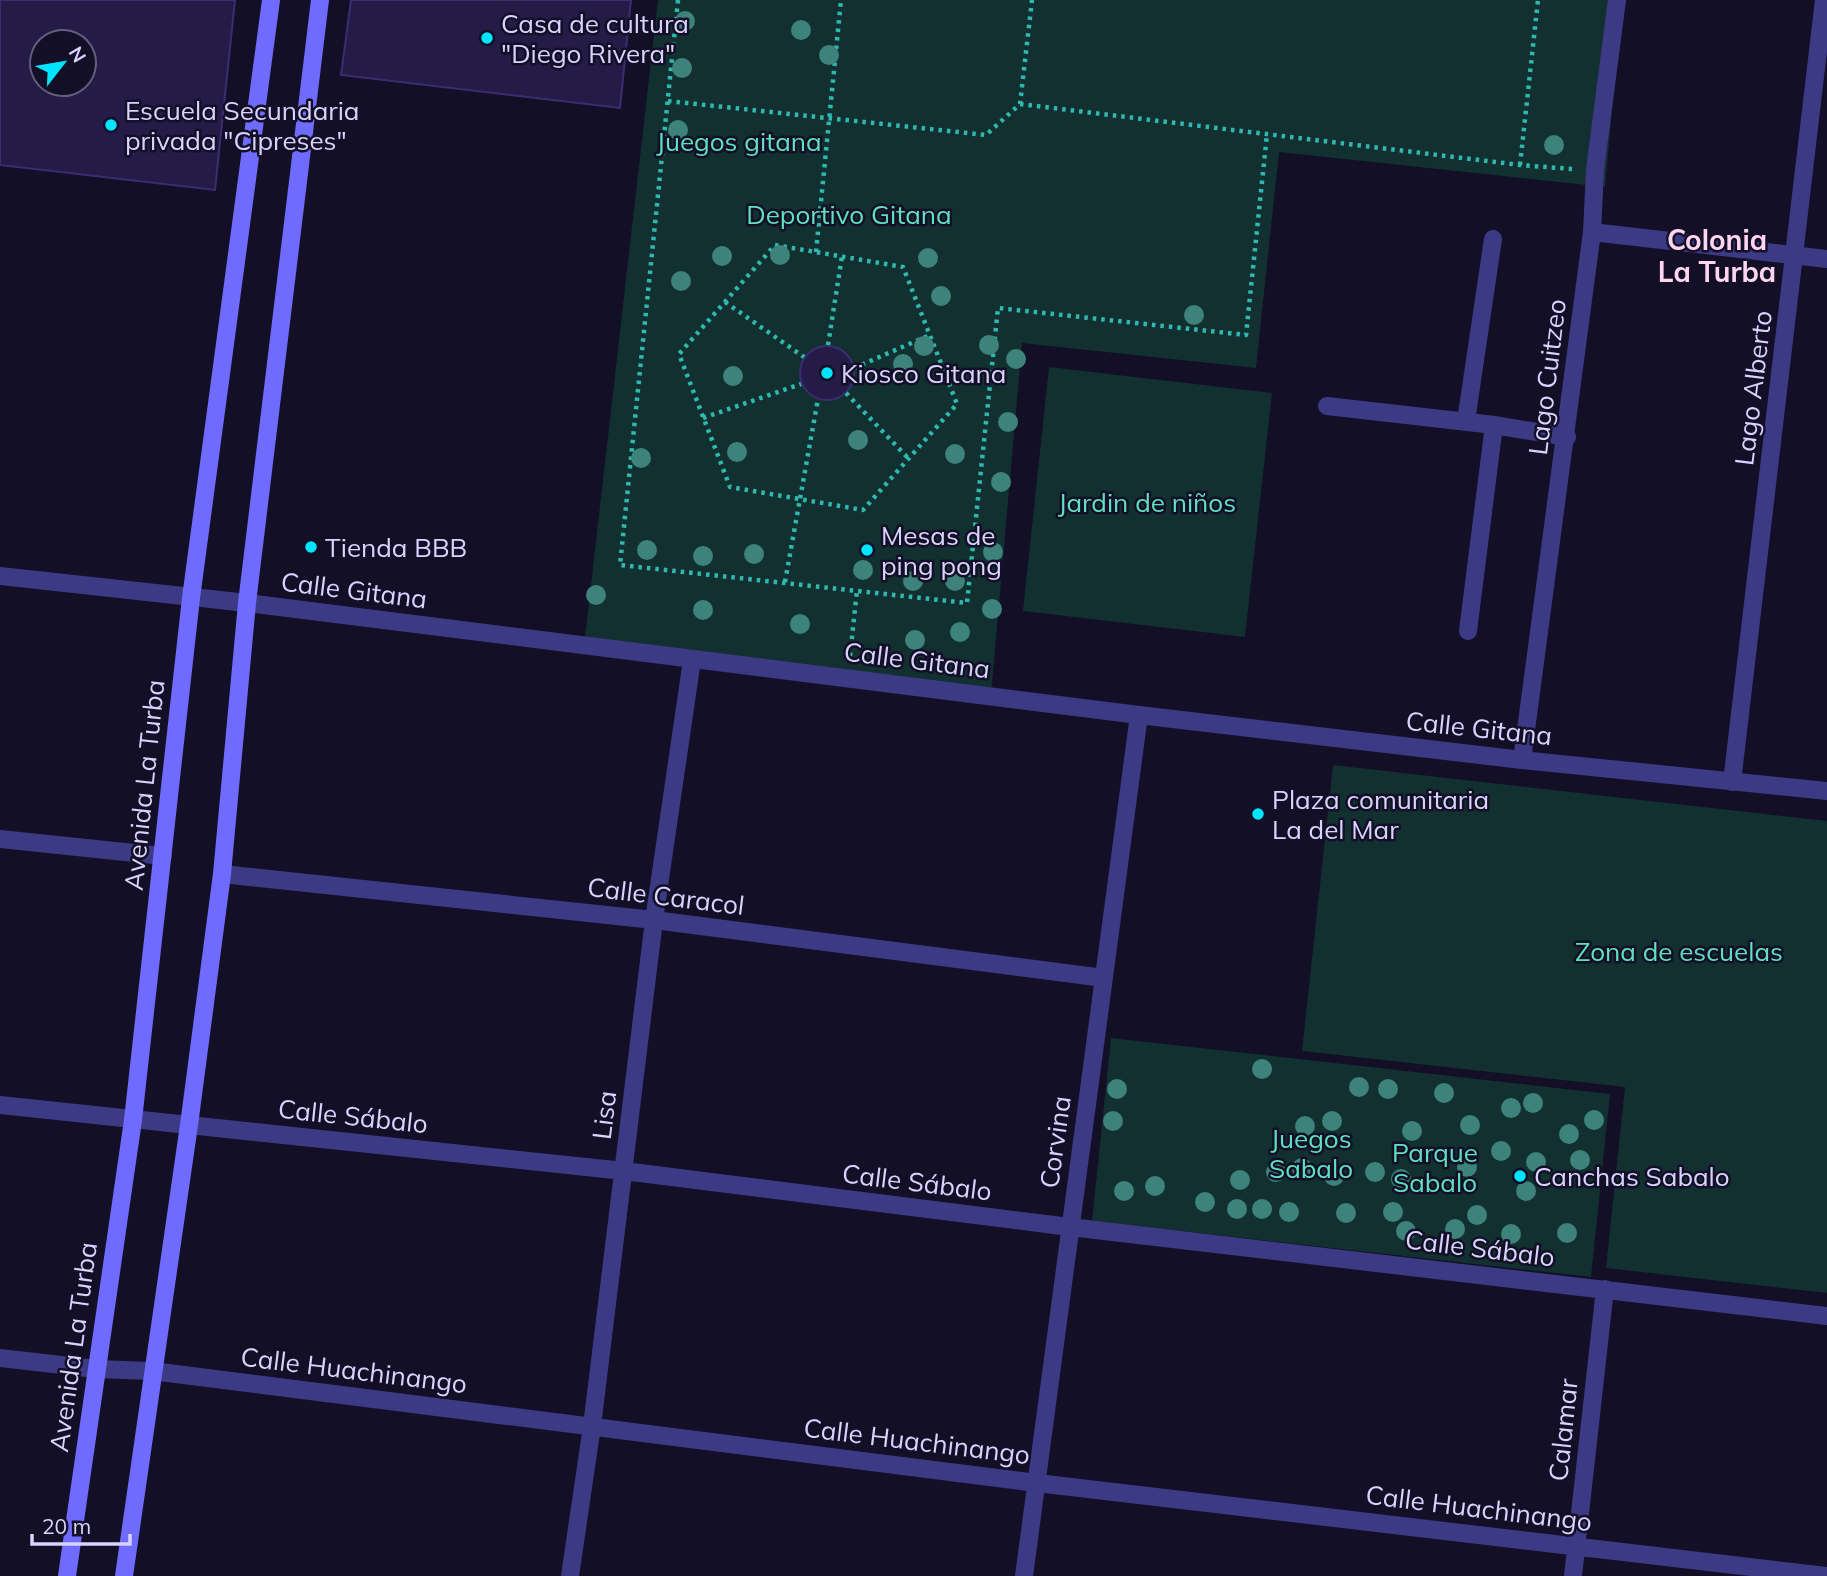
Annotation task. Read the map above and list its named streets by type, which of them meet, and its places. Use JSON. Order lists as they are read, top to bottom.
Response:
{
  "streets": {
    "main road": ["Avenida La Turba"],
    "street": [
      "Lago Cuitzeo",
      "Lago Alberto",
      "Calle Gitana",
      "Calle Caracol",
      "Lisa",
      "Calle Sábalo",
      "Corvina",
      "Calle Huachinango",
      "Calamar"
    ]
  },
  "crossings": [
    ["Lago Cuitzeo", "Calle Gitana"],
    ["Lago Alberto", "Calle Gitana"],
    ["Calle Gitana", "Avenida La Turba"],
    ["Calle Gitana", "Lisa"],
    ["Calle Gitana", "Corvina"],
    ["Avenida La Turba", "Calle Sábalo"],
    ["Avenida La Turba", "Calle Huachinango"],
    ["Calle Caracol", "Lisa"],
    ["Calle Caracol", "Corvina"],
    ["Lisa", "Calle Sábalo"],
    ["Lisa", "Calle Huachinango"],
    ["Calle Sábalo", "Corvina"],
    ["Calle Sábalo", "Calamar"],
    ["Corvina", "Calle Huachinango"],
    ["Calle Huachinango", "Calamar"]
  ],
  "districts": ["Colonia La Turba"],
  "parks": [
    "Juegos gitana",
    "Deportivo Gitana",
    "Jardin de niños",
    "Zona de escuelas",
    "Juegos Sabalo",
    "Parque Sabalo"
  ],
  "places": [
    "Casa de cultura \"Diego Rivera\"",
    "Escuela Secundaria privada \"Cipreses\"",
    "Kiosco Gitana",
    "Tienda BBB",
    "Mesas de ping pong",
    "Plaza comunitaria La del Mar",
    "Canchas Sabalo"
  ],
  "scale_bar": "20 m",
  "north": "top right"
}
